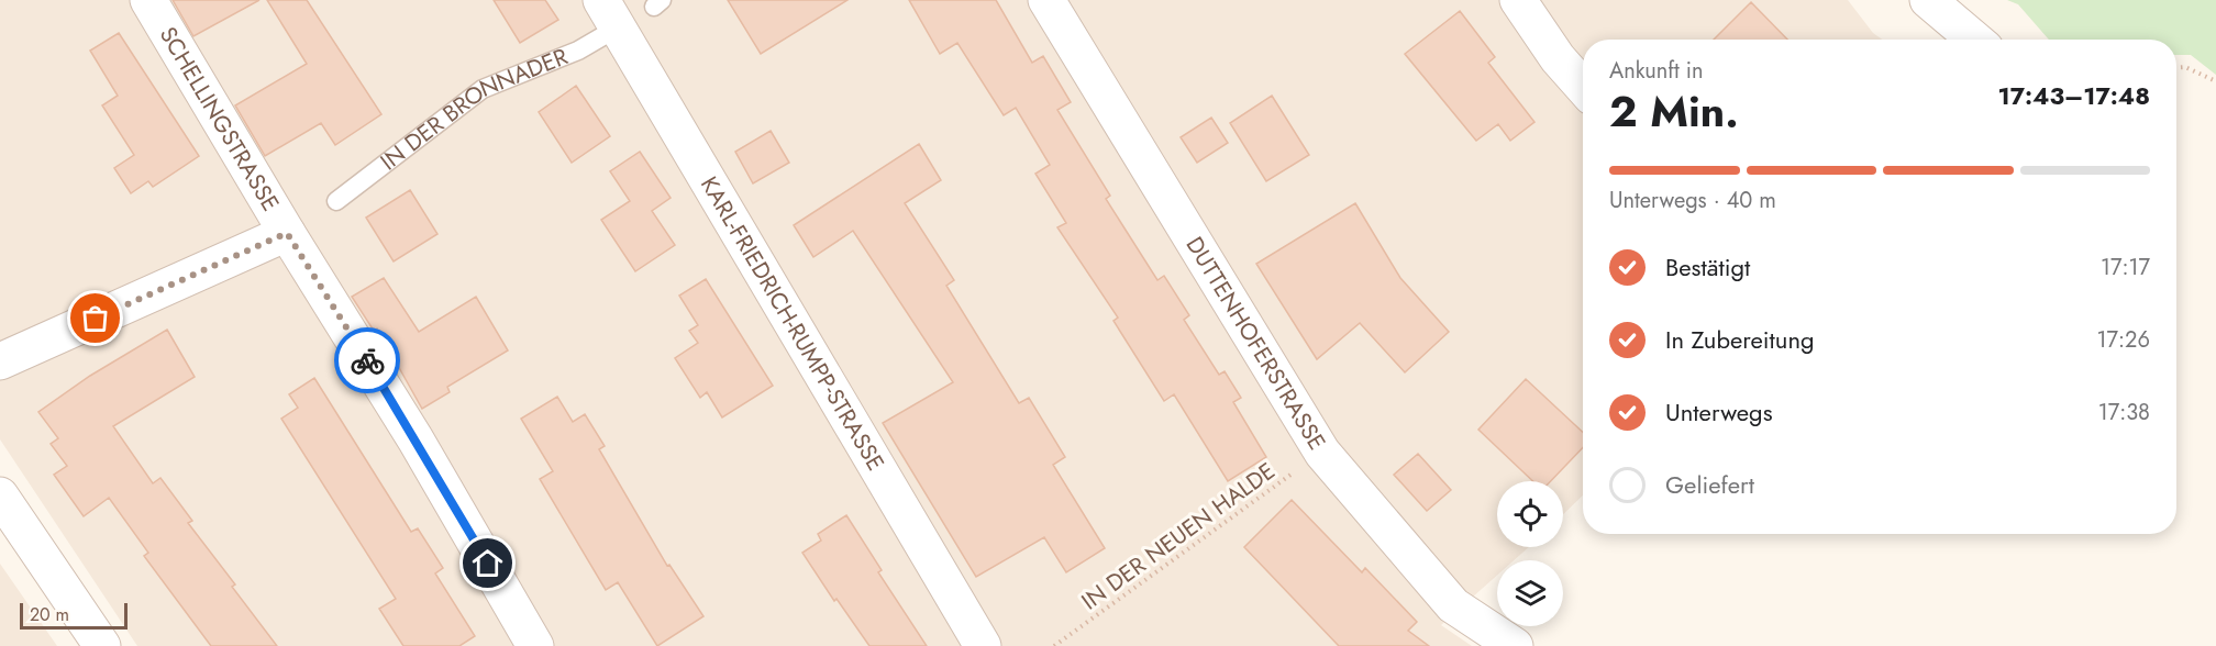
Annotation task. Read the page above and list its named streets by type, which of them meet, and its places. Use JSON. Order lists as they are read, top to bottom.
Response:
{
  "streets": {
    "street": ["SCHELLINGSTRASSE", "KARL-FRIEDRICH-RUMPP-STRASSE", "DUTTENHOFERSTRASSE"],
    "lane": ["IN DER BRONNADER"],
    "path": ["IN DER NEUEN HALDE"]
  },
  "crossings": [
    ["IN DER BRONNADER", "KARL-FRIEDRICH-RUMPP-STRASSE"],
    ["DUTTENHOFERSTRASSE", "IN DER NEUEN HALDE"]
  ],
  "scale_bar": "20 m",
  "page": {
    "heading": ["2 Min.", "Ankunft in", "17:43–17:48"],
    "bar": "Unterwegs · 40 m",
    "list": [
      ["Bestätigt", "17:17"],
      ["In Zubereitung", "17:26"],
      ["Unterwegs", "17:38"],
      "Geliefert"
    ],
    "scale": "20 m"
  }
}
